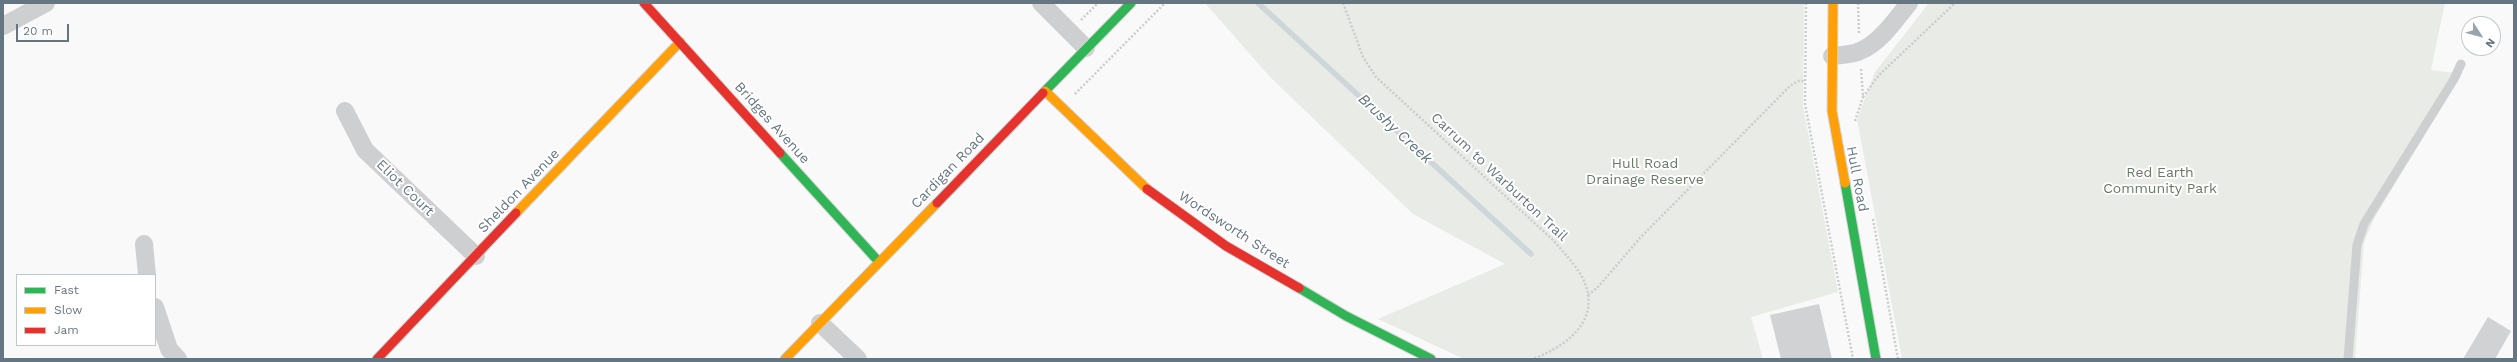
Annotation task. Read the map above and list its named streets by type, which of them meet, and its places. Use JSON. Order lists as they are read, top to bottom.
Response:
{
  "streets": {
    "street": [
      "Bridges Avenue",
      "Cardigan Road",
      "Hull Road",
      "Eliot Court",
      "Sheldon Avenue",
      "Wordsworth Street"
    ],
    "path": ["Carrum to Warburton Trail"]
  },
  "crossings": [
    ["Bridges Avenue", "Cardigan Road"],
    ["Bridges Avenue", "Sheldon Avenue"],
    ["Cardigan Road", "Wordsworth Street"],
    ["Eliot Court", "Sheldon Avenue"]
  ],
  "water": ["Brushy Creek"],
  "parks": ["Hull Road Drainage Reserve", "Red Earth Community Park"],
  "legend": ["Fast", "Slow", "Jam"],
  "scale_bar": "20 m",
  "north": "bottom right"
}
